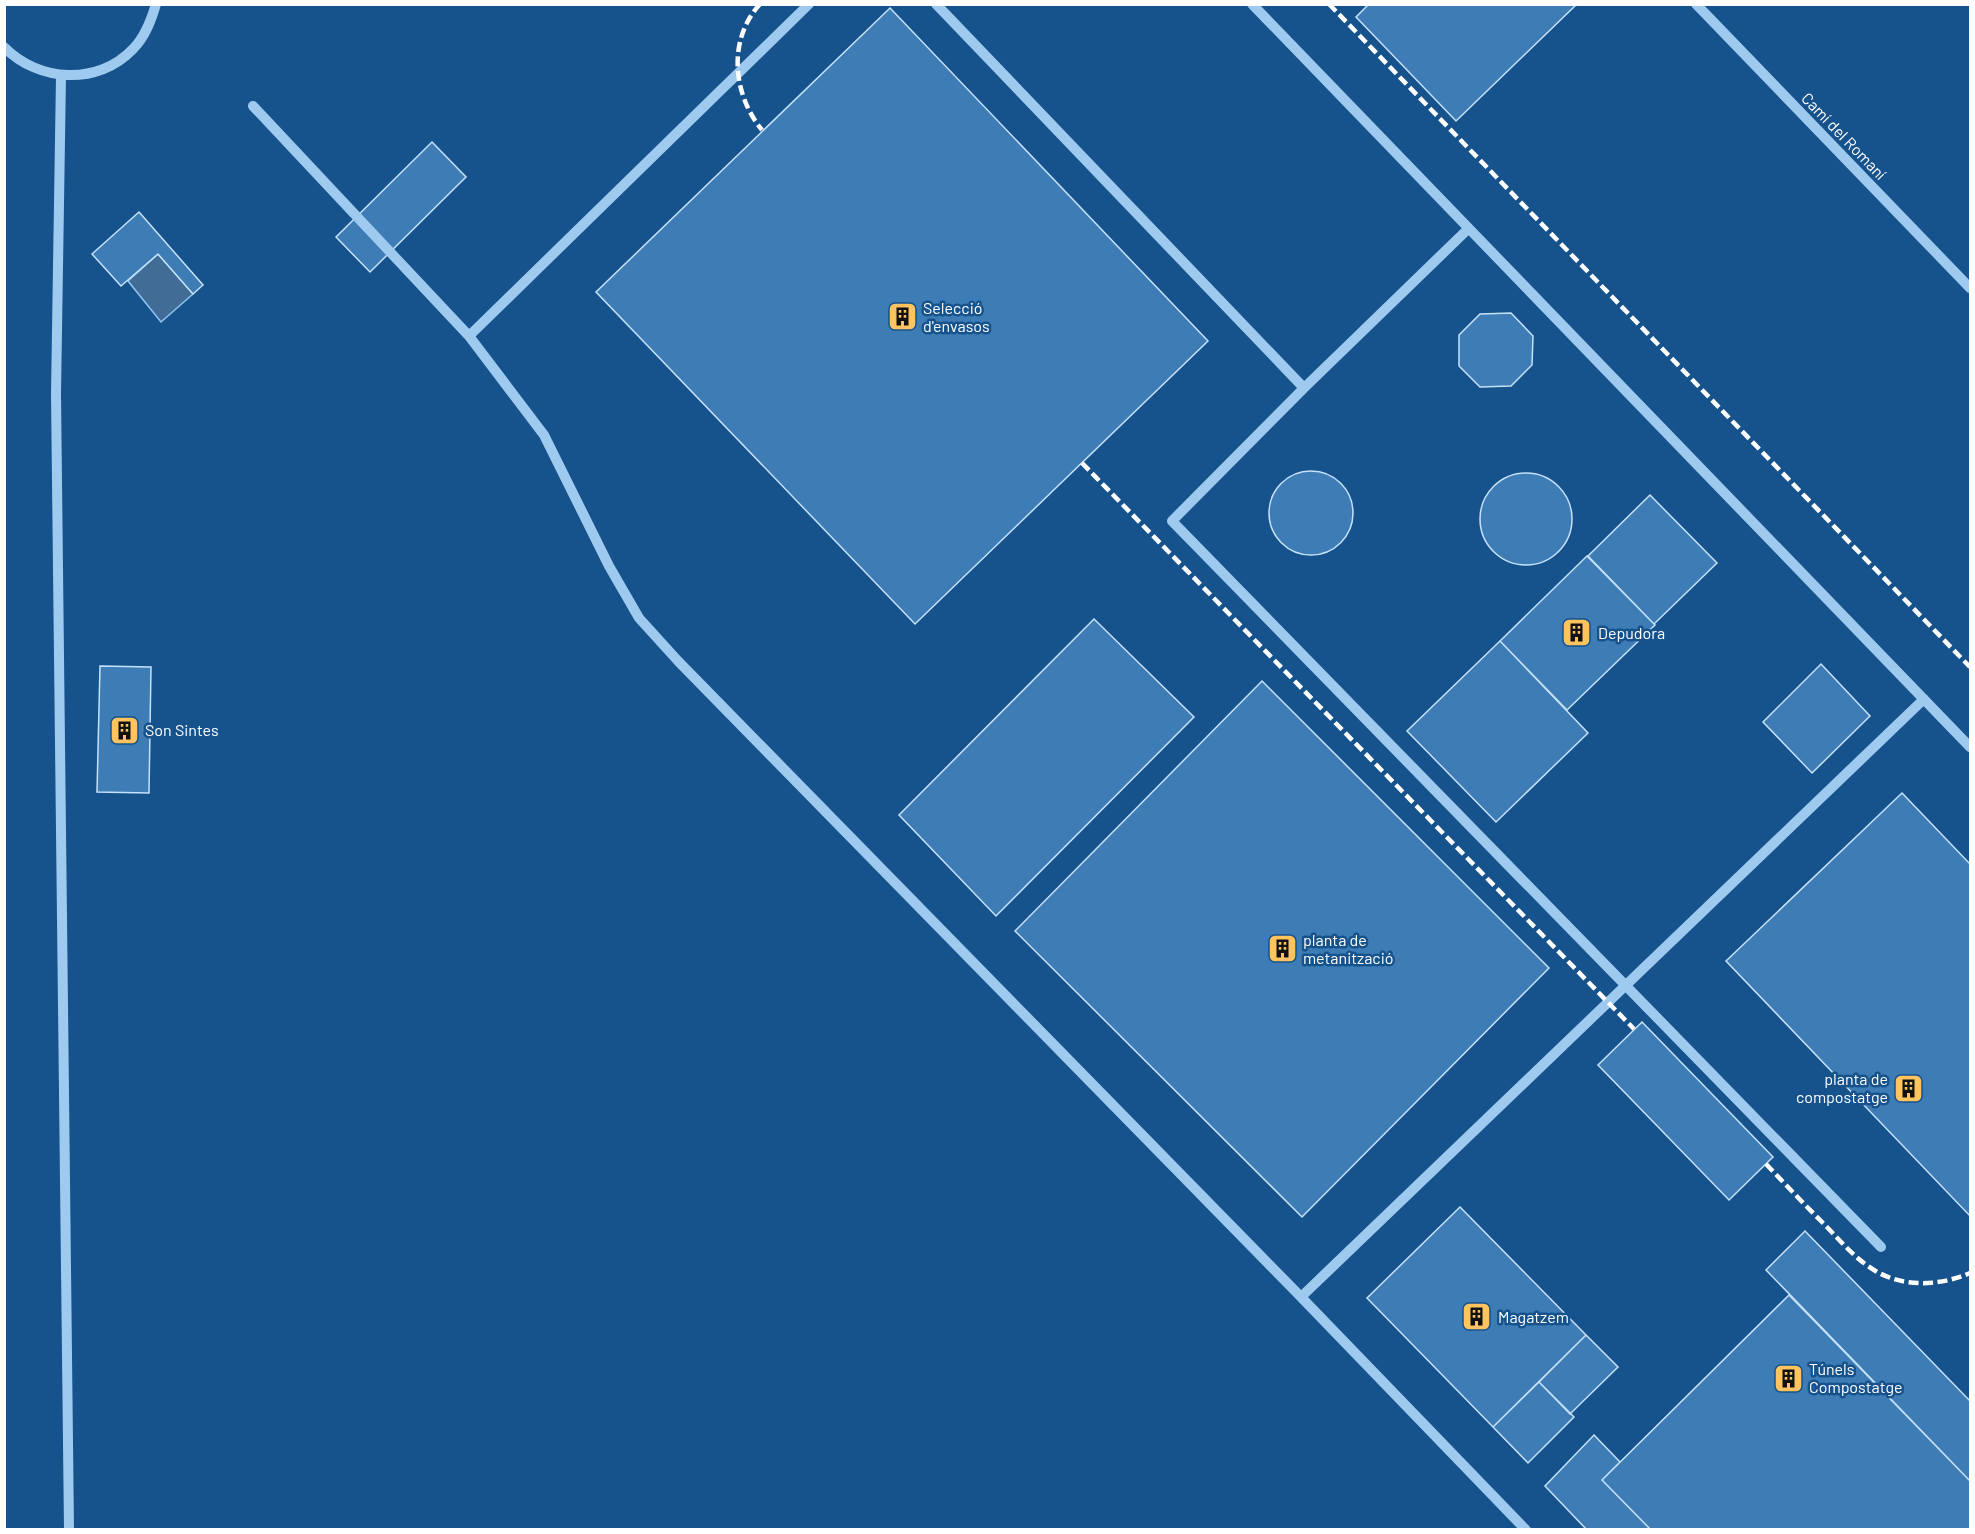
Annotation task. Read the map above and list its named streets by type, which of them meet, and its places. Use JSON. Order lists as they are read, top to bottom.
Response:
{
  "streets": {
    "street": ["Camí del Romaní"]
  },
  "places": {
    "building": [
      "Selecció d'envasos",
      "Depudora",
      "Son Sintes",
      "planta de metanització",
      "planta de compostatge",
      "Magatzem",
      "Túnels Compostatge"
    ]
  }
}
